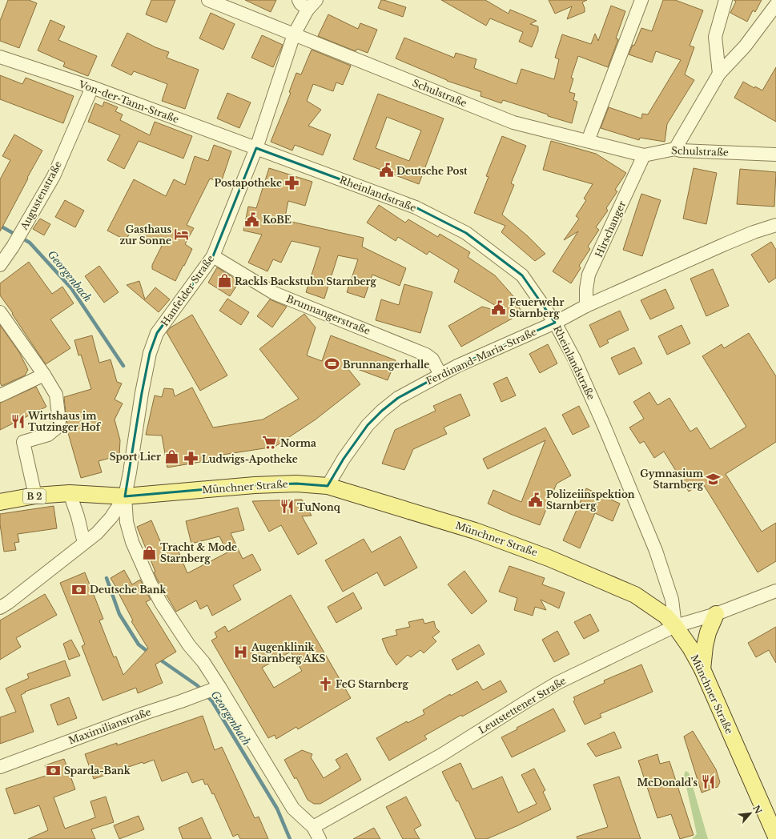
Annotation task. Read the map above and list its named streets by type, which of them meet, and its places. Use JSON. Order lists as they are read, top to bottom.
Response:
{
  "streets": {
    "main road": ["Münchner Straße", "B 2"],
    "street": [
      "Schulstraße",
      "Von-der-Tann-Straße",
      "Rheinlandstraße",
      "Augustenstraße",
      "Hirschanger",
      "Hanfelder Straße",
      "Brunnangerstraße",
      "Ferdinand-Maria-Straße",
      "Leutstettener Straße",
      "Maximilianstraße"
    ]
  },
  "crossings": [
    ["Schulstraße", "Hirschanger"],
    ["Schulstraße", "Hanfelder Straße"],
    ["Von-der-Tann-Straße", "Rheinlandstraße"],
    ["Von-der-Tann-Straße", "Augustenstraße"],
    ["Von-der-Tann-Straße", "Hanfelder Straße"],
    ["Rheinlandstraße", "Hanfelder Straße"],
    ["Rheinlandstraße", "Ferdinand-Maria-Straße"],
    ["Rheinlandstraße", "Münchner Straße"],
    ["Rheinlandstraße", "Leutstettener Straße"],
    ["Hirschanger", "Ferdinand-Maria-Straße"],
    ["Hanfelder Straße", "Brunnangerstraße"],
    ["Hanfelder Straße", "Münchner Straße"],
    ["Brunnangerstraße", "Ferdinand-Maria-Straße"],
    ["Ferdinand-Maria-Straße", "Münchner Straße"],
    ["Münchner Straße", "B 2"],
    ["Münchner Straße", "Leutstettener Straße"]
  ],
  "water": ["Georgenbach"],
  "places": {
    "public building": [
      "Deutsche Post",
      "KoBE",
      "Feuerwehr Starnberg",
      "Polizeiinspektion Starnberg"
    ],
    "pharmacy": ["Postapotheke", "Ludwigs-Apotheke"],
    "hotel": ["Gasthaus zur Sonne"],
    "shop": ["Rackls Backstubn Starnberg", "Sport Lier", "Tracht & Mode Starnberg"],
    "sports": ["Brunnangerhalle"],
    "restaurant": ["Wirtshaus im Tutzinger Hof", "TuNonq", "McDonald's"],
    "supermarket": ["Norma"],
    "school or university": ["Gymnasium Starnberg"],
    "bank": ["Deutsche Bank", "Sparda-Bank"],
    "hospital": ["Augenklinik Starnberg AKS"],
    "church": ["FeG Starnberg"]
  },
  "north": "top right"
}
